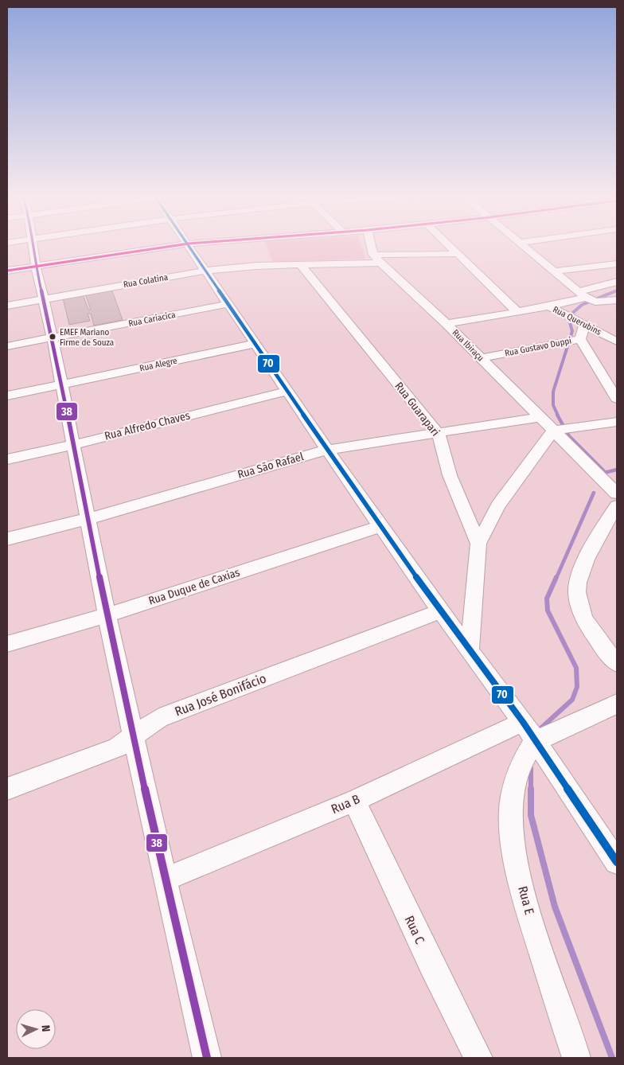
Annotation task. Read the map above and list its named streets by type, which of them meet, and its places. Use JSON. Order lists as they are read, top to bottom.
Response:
{
  "streets": {
    "street": [
      "Rua Colatina",
      "Rua Cariacica",
      "Rua Querubins",
      "Rua Ibiraçu",
      "Rua Gustavo Duppi",
      "Rua Alegre",
      "Rua Guarapari",
      "Rua Alfredo Chaves",
      "Rua São Rafael",
      "Rua Duque de Caxias",
      "Rua José Bonifácio",
      "Rua B",
      "Rua E",
      "Rua C"
    ]
  },
  "crossings": [
    ["Rua Colatina", "Rua Ibiraçu"],
    ["Rua Colatina", "Rua Guarapari"],
    ["Rua Querubins", "Rua Ibiraçu"],
    ["Rua Querubins", "Rua Gustavo Duppi"],
    ["Rua Ibiraçu", "Rua Gustavo Duppi"],
    ["Rua Ibiraçu", "Rua São Rafael"],
    ["Rua Guarapari", "Rua São Rafael"],
    ["Rua B", "Rua E"],
    ["Rua B", "Rua C"]
  ],
  "places": ["EMEF Mariano Firme de Souza"],
  "lines": ["transit line 38", "transit line 70"],
  "north": "right"
}
